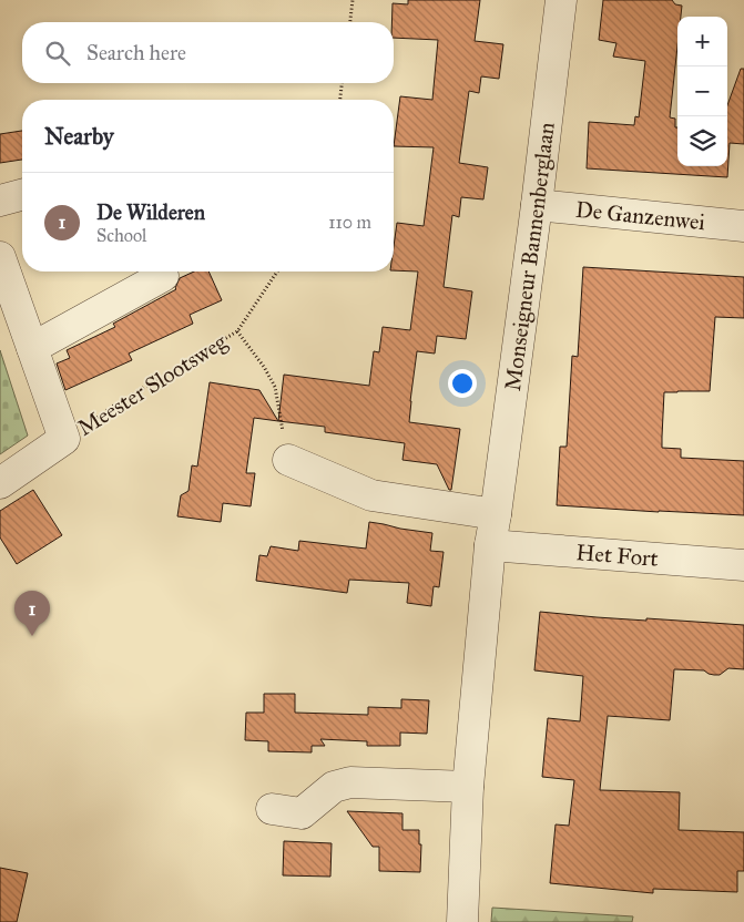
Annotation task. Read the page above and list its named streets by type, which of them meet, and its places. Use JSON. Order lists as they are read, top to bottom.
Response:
{
  "streets": {
    "street": [
      "De Ganzenwei",
      "Monseigneur Bannenberglaan",
      "Meester Slootsweg",
      "Het Fort"
    ]
  },
  "crossings": [
    ["De Ganzenwei", "Monseigneur Bannenberglaan"],
    ["Monseigneur Bannenberglaan", "Het Fort"]
  ],
  "page": {
    "map_buttons": ["+", "−"],
    "search": "Search here",
    "heading": "Nearby",
    "list": [
      {
        "mark": "1",
        "name": "De Wilderen",
        "note": "School",
        "value": "110 m"
      }
    ],
    "pins": "1"
  }
}
